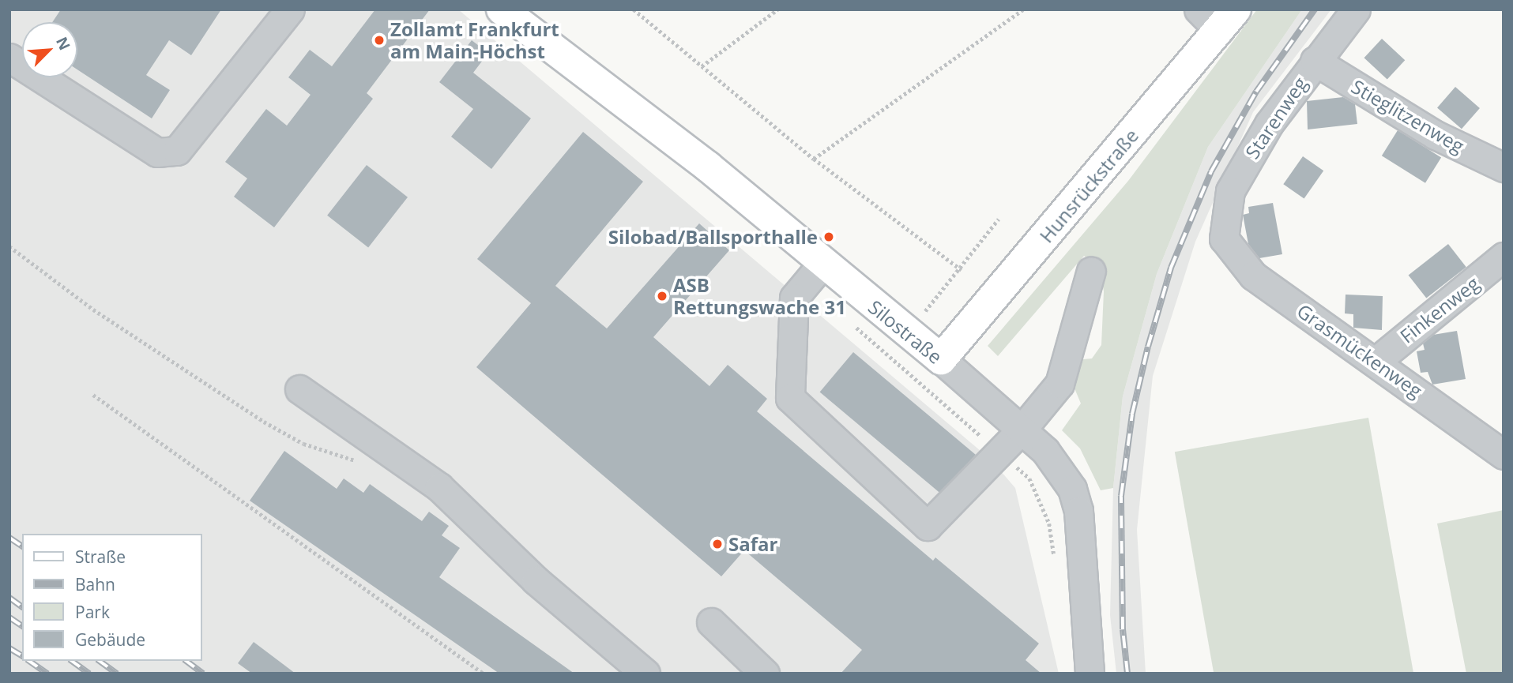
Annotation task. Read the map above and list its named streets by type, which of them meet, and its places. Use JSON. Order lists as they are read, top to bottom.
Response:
{
  "streets": {
    "main road": ["Hunsrückstraße", "Silostraße"],
    "street": [
      "Stieglitzenweg",
      "Starenweg",
      "Finkenweg",
      "Grasmückenweg"
    ]
  },
  "crossings": [
    ["Stieglitzenweg", "Starenweg"],
    ["Starenweg", "Grasmückenweg"],
    ["Hunsrückstraße", "Silostraße"],
    ["Finkenweg", "Grasmückenweg"]
  ],
  "places": [
    "Zollamt Frankfurt am Main-Höchst",
    "Silobad/Ballsporthalle",
    "ASB Rettungswache 31",
    "Safar"
  ],
  "legend": [
    "Straße",
    "Bahn",
    "Park",
    "Gebäude"
  ],
  "north": "top right"
}
